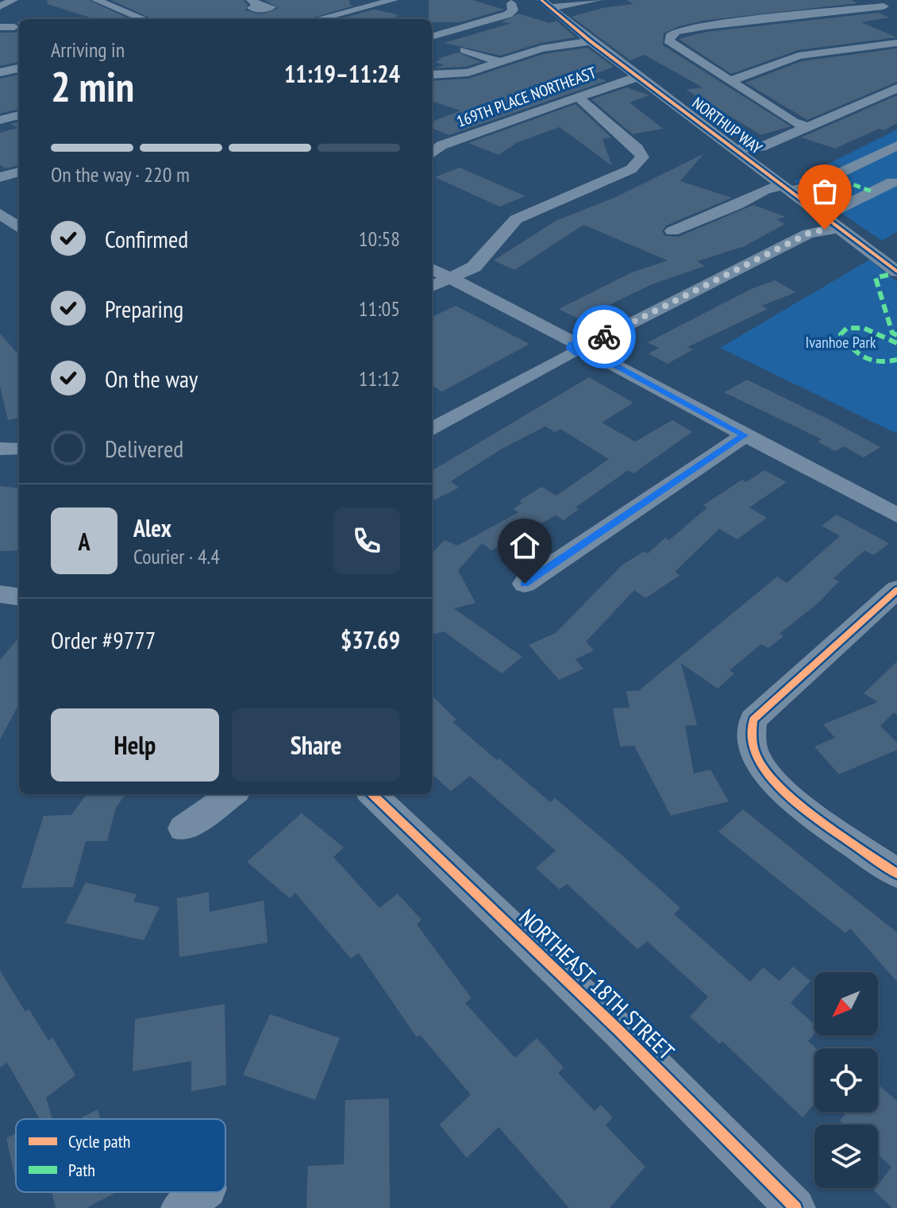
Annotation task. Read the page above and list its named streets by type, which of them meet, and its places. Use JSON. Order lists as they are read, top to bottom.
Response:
{
  "streets": {
    "street": ["169TH PLACE NORTHEAST", "NORTHUP WAY", "NORTHEAST 18TH STREET"]
  },
  "crossings": [
    ["169TH PLACE NORTHEAST", "NORTHUP WAY"]
  ],
  "parks": ["Ivanhoe Park"],
  "legend": ["Cycle path", "Path"],
  "north": "bottom left",
  "page": {
    "heading": ["2 min", "Arriving in", "11:19–11:24"],
    "panel": [
      "Alex",
      "Courier · 4.4",
      "Order #9777",
      "$37.69"
    ],
    "bar": "On the way · 220 m",
    "list": [
      ["Confirmed", "10:58"],
      ["Preparing", "11:05"],
      ["On the way", "11:12"],
      "Delivered"
    ],
    "round": "A",
    "buttons": ["Help", "Share"]
  }
}
